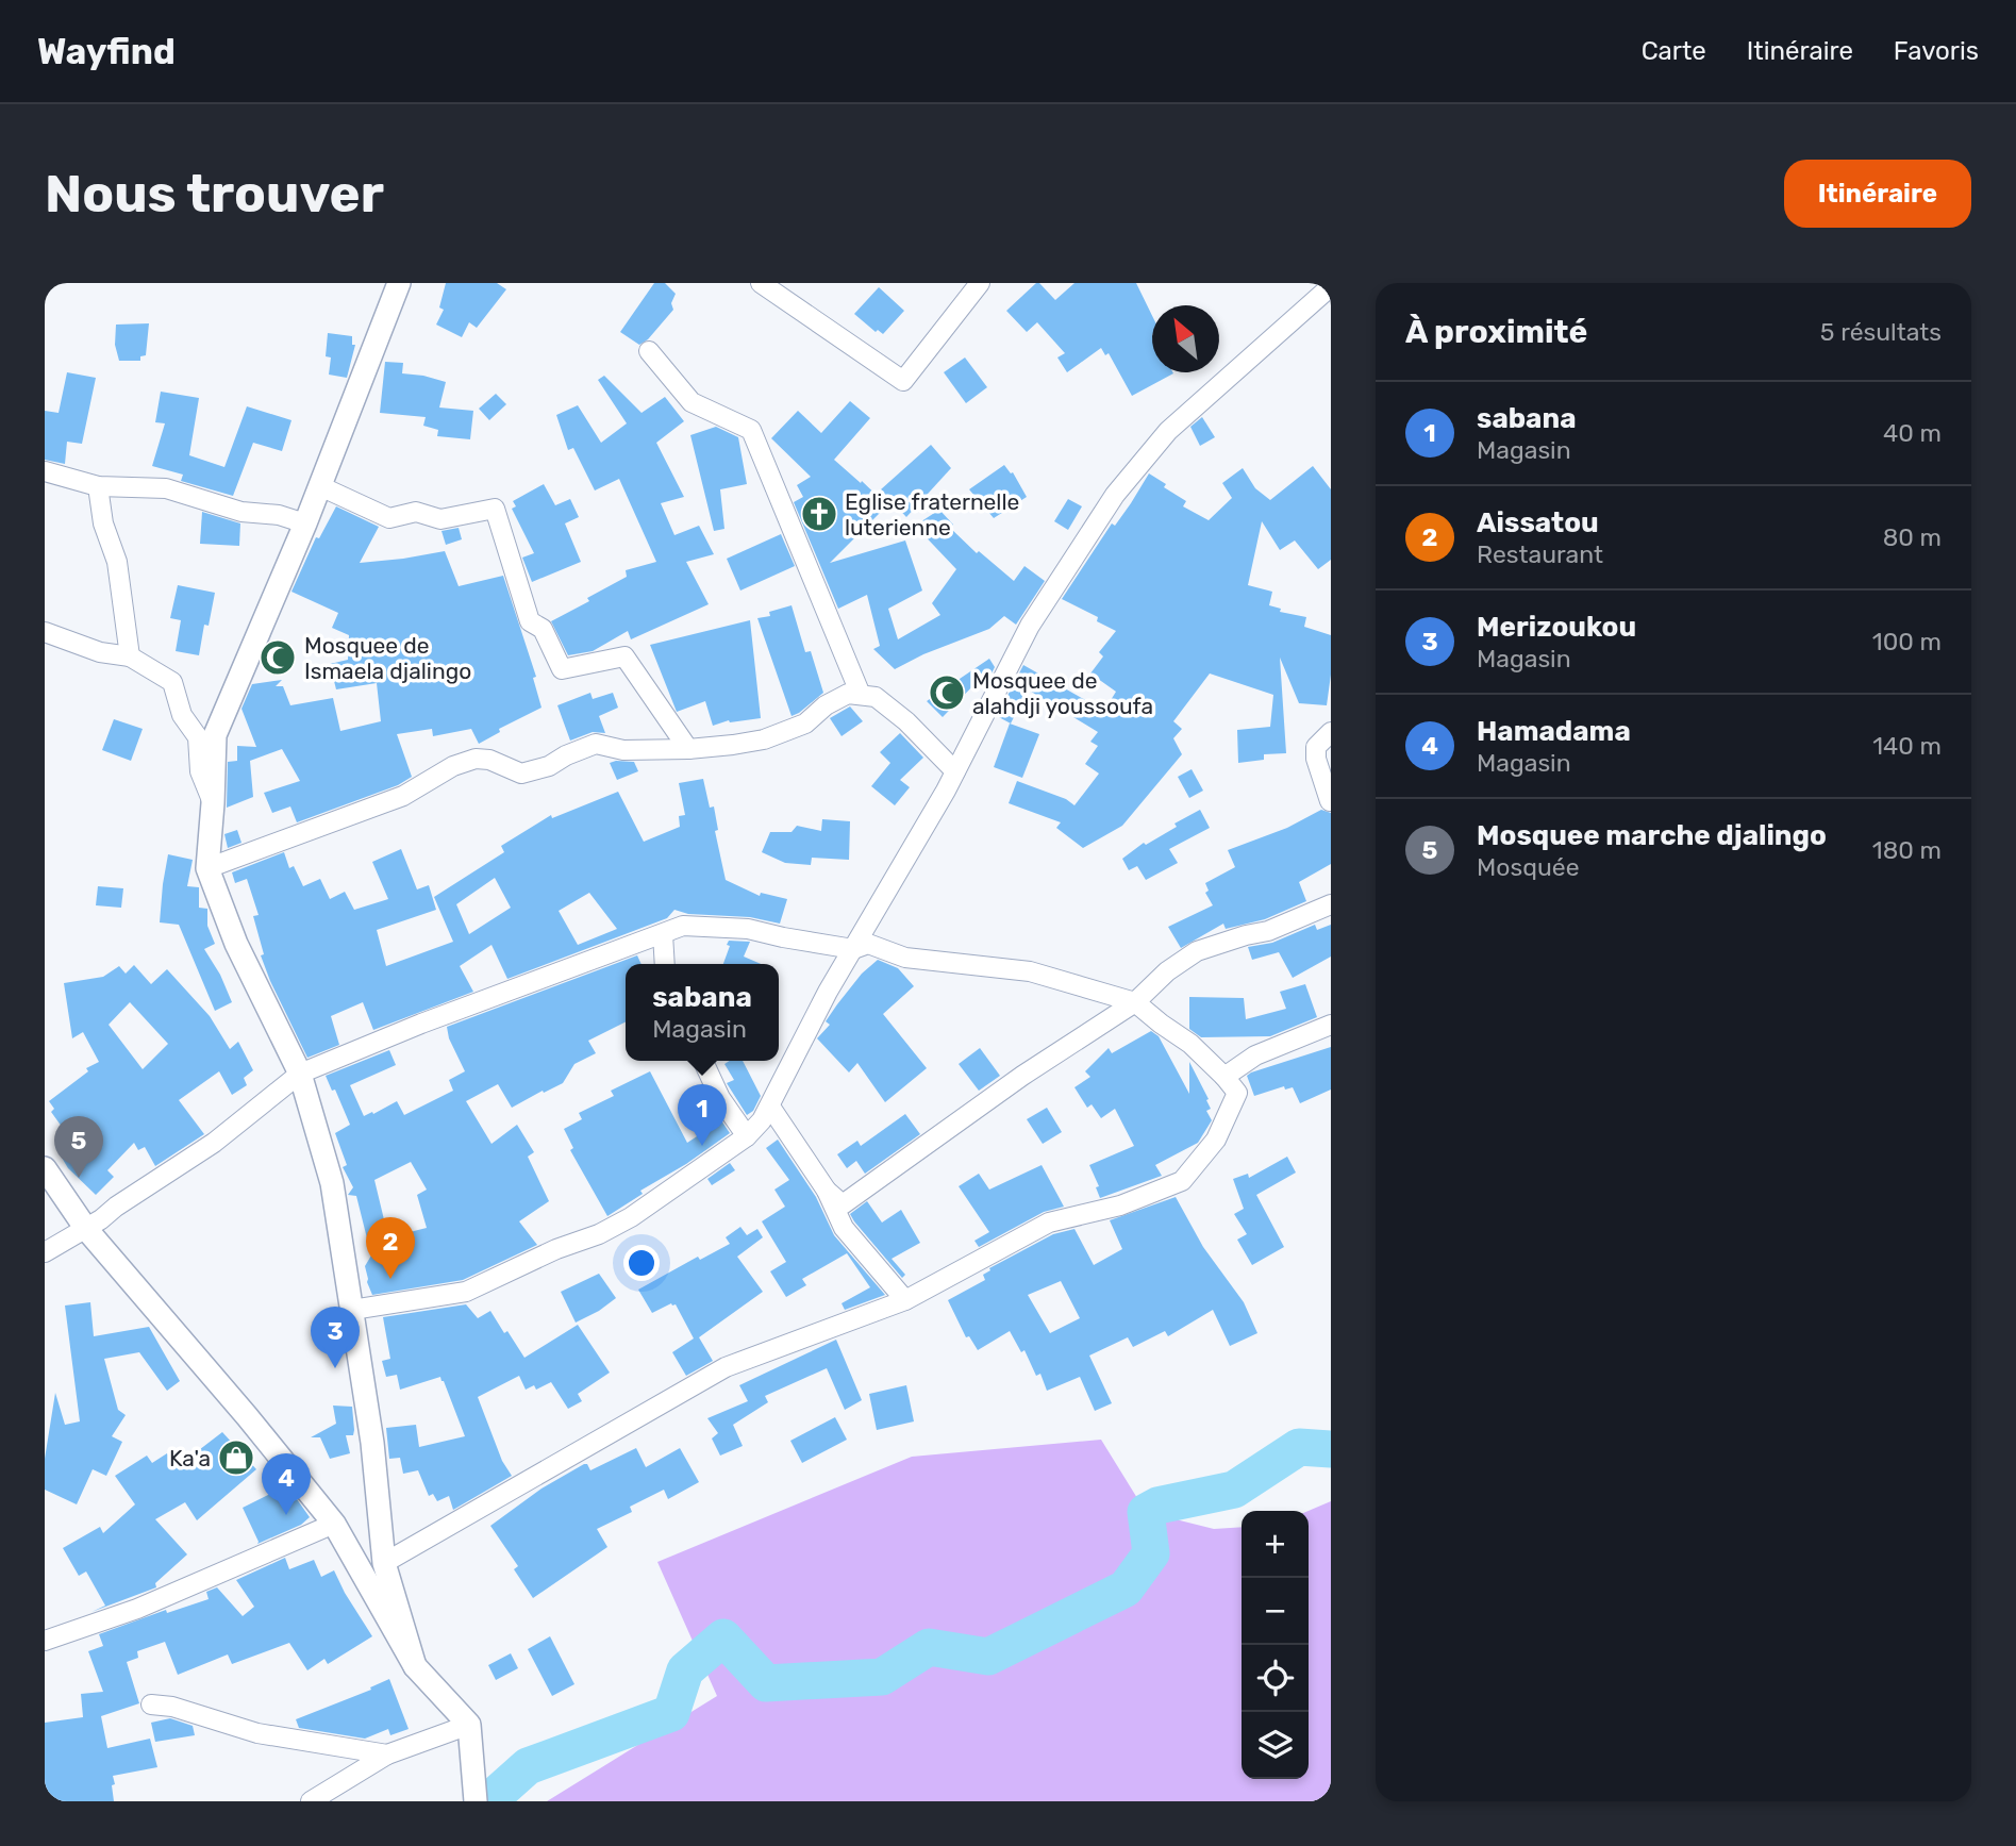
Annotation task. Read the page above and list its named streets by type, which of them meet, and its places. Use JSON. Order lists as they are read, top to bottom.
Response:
{
  "places": {
    "church": ["Eglise fraternelle luterienne"],
    "mosque": ["Mosquee de Ismaela djalingo", "Mosquee de alahdji youssoufa"],
    "shop": ["Ka'a"]
  },
  "north": "top left",
  "page": {
    "header": "Wayfind",
    "nav": ["Carte", "Itinéraire", "Favoris"],
    "buttons": "Itinéraire",
    "title": "Nous trouver",
    "heading": ["À proximité", "5 résultats"],
    "list": [
      {
        "mark": "1",
        "name": "sabana",
        "note": "Magasin",
        "value": "40 m"
      },
      {
        "mark": "2",
        "name": "Aissatou",
        "note": "Restaurant",
        "value": "80 m"
      },
      {
        "mark": "3",
        "name": "Merizoukou",
        "note": "Magasin",
        "value": "100 m"
      },
      {
        "mark": "4",
        "name": "Hamadama",
        "note": "Magasin",
        "value": "140 m"
      },
      {
        "mark": "5",
        "name": "Mosquee marche djalingo",
        "note": "Mosquée",
        "value": "180 m"
      }
    ],
    "popup": ["sabana", "Magasin"],
    "pins": [
      "1",
      "5",
      "2",
      "3",
      "4"
    ],
    "map_buttons": ["+", "−"]
  }
}
